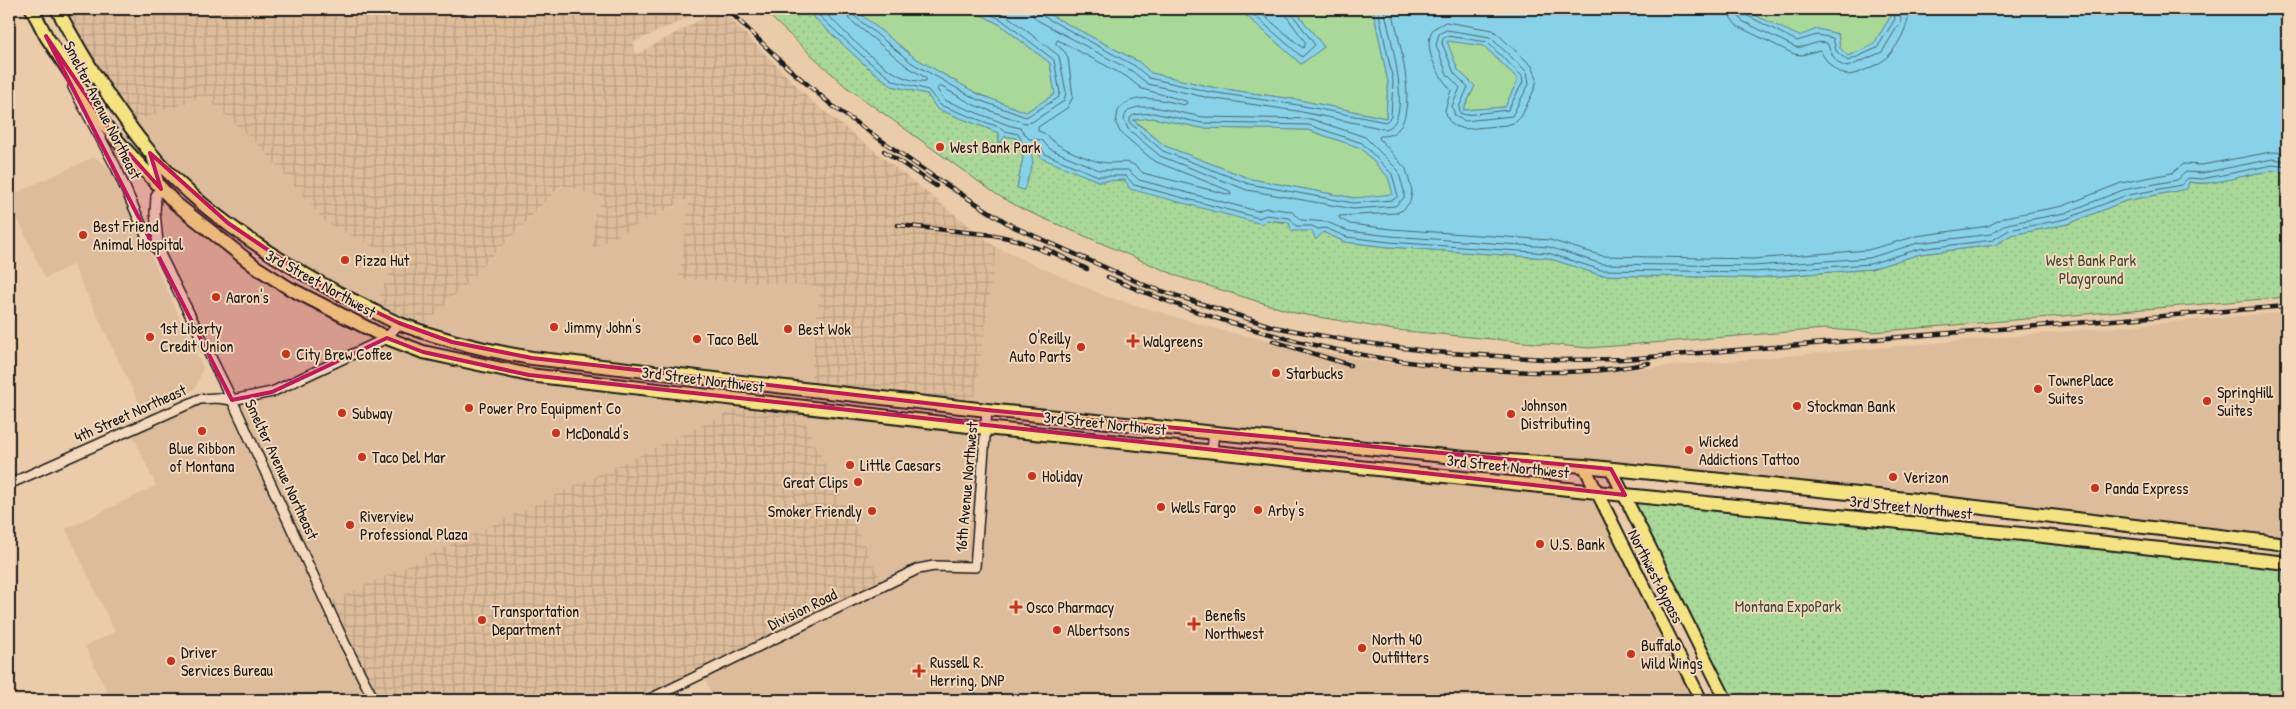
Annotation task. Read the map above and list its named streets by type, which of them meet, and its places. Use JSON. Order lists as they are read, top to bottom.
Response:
{
  "streets": {
    "highway": ["Smelter Avenue Northeast", "3rd Street Northwest"],
    "main road": ["Northwest Bypass"],
    "street": ["4th Street Northeast", "16th Avenue Northwest", "Division Road"]
  },
  "crossings": [
    ["Smelter Avenue Northeast", "3rd Street Northwest"],
    ["Smelter Avenue Northeast", "4th Street Northeast"],
    ["3rd Street Northwest", "4th Street Northeast"],
    ["3rd Street Northwest", "16th Avenue Northwest"],
    ["3rd Street Northwest", "Northwest Bypass"],
    ["16th Avenue Northwest", "Division Road"]
  ],
  "parks": ["West Bank Park Playground", "Montana ExpoPark"],
  "places": {
    "other": [
      "West Bank Park",
      "Best Friend Animal Hospital",
      "Pizza Hut",
      "Aaron's",
      "Jimmy John's",
      "Best Wok",
      "1st Liberty Credit Union",
      "Taco Bell",
      "O'Reilly Auto Parts",
      "City Brew Coffee",
      "Starbucks",
      "TownePlace Suites",
      "SpringHill Suites",
      "Stockman Bank",
      "Power Pro Equipment Co",
      "Subway",
      "Johnson Distributing",
      "Blue Ribbon of Montana",
      "McDonald's",
      "Wicked Addictions Tattoo",
      "Taco Del Mar",
      "Little Caesars",
      "Holiday",
      "Verizon",
      "Great Clips",
      "Panda Express",
      "Wells Fargo",
      "Arby's",
      "Smoker Friendly",
      "Riverview Professional Plaza",
      "U.S. Bank",
      "Transportation Department",
      "Albertsons",
      "North 40 Outfitters",
      "Buffalo Wild Wings",
      "Driver Services Bureau"
    ],
    "health": [
      "Walgreens",
      "Osco Pharmacy",
      "Benefis Northwest",
      "Russell R. Herring, DNP"
    ]
  }
}
